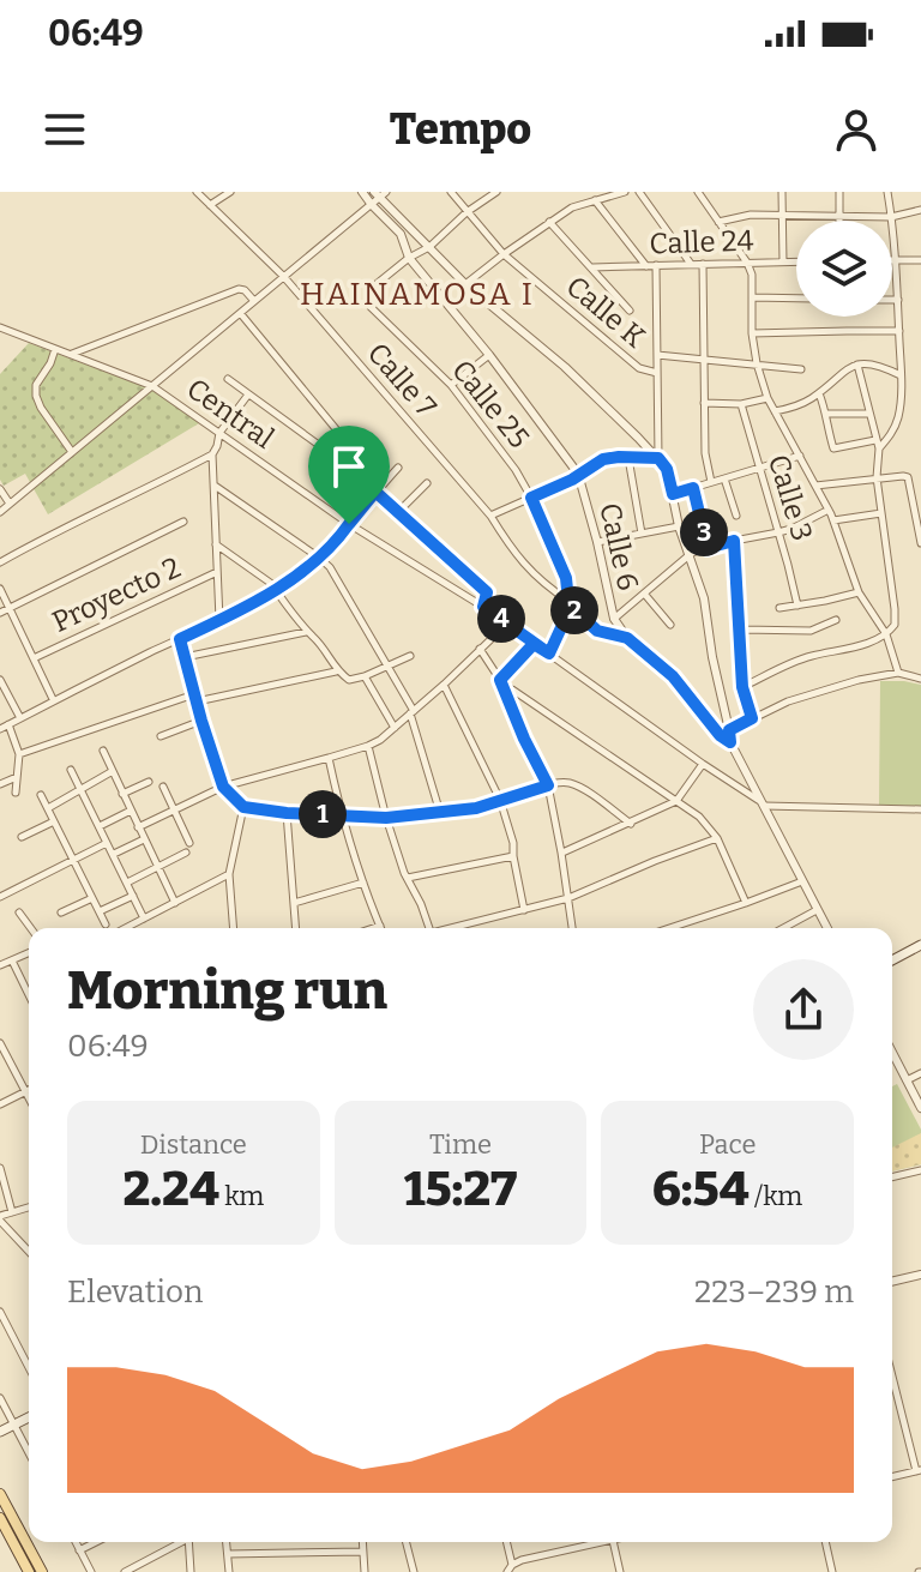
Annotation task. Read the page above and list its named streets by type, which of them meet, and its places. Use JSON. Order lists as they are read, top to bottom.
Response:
{
  "streets": {
    "street": [
      "Calle 24",
      "Calle K",
      "Calle 7",
      "Calle 25",
      "Central",
      "Calle 3",
      "Calle 6",
      "Proyecto 2"
    ]
  },
  "crossings": [
    ["Calle 7", "Calle 25"],
    ["Calle 7", "Calle 6"],
    ["Calle 25", "Calle 6"]
  ],
  "districts": ["HAINAMOSA I"],
  "page": {
    "status": "06:49",
    "header": "Tempo",
    "pins": [
      "3",
      "2",
      "4",
      "1"
    ],
    "heading": ["Morning run", "06:49"],
    "stats": [
      ["Distance", "2.24 km"],
      ["Time", "15:27"],
      ["Pace", "6:54 /km"]
    ],
    "chart": ["Elevation", "223–239 m"]
  }
}
